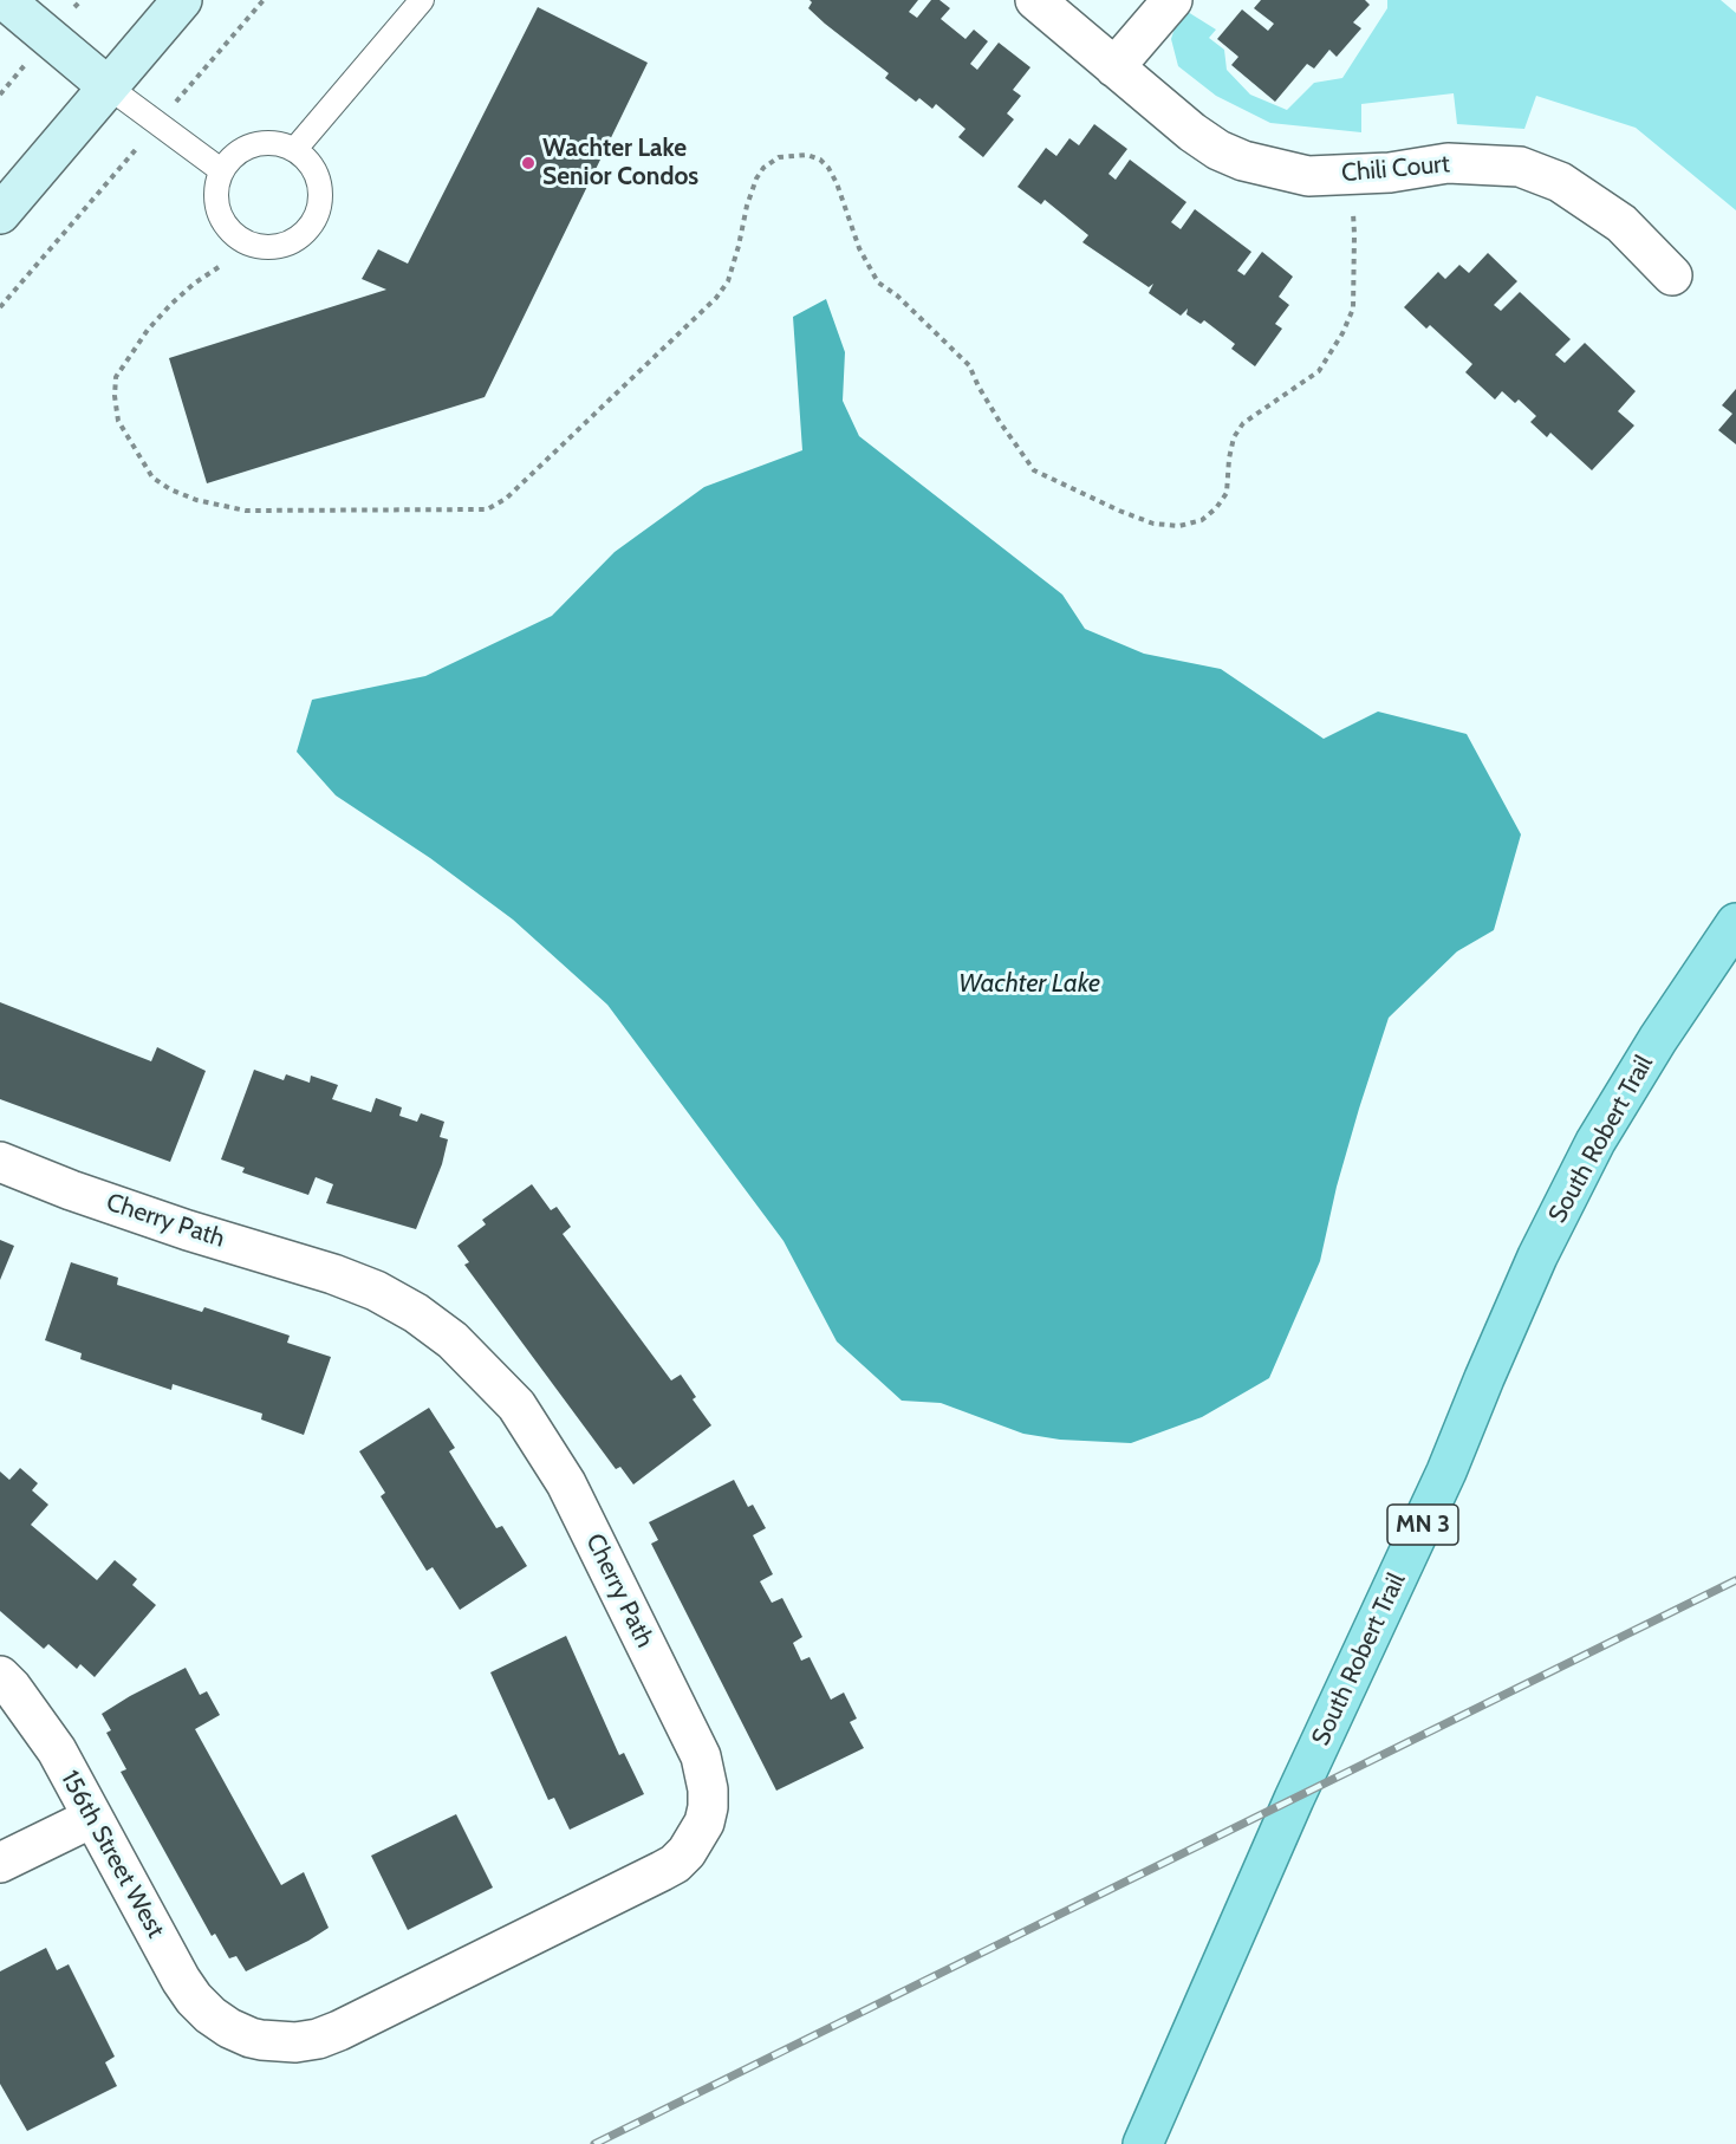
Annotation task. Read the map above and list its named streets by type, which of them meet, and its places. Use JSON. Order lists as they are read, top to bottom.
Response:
{
  "streets": {
    "main road": ["South Robert Trail", "MN 3"],
    "street": ["Chili Court", "Cherry Path", "156th Street West"]
  },
  "crossings": [
    ["Cherry Path", "156th Street West"]
  ],
  "water": ["Wachter Lake"],
  "places": ["Wachter Lake Senior Condos"]
}
